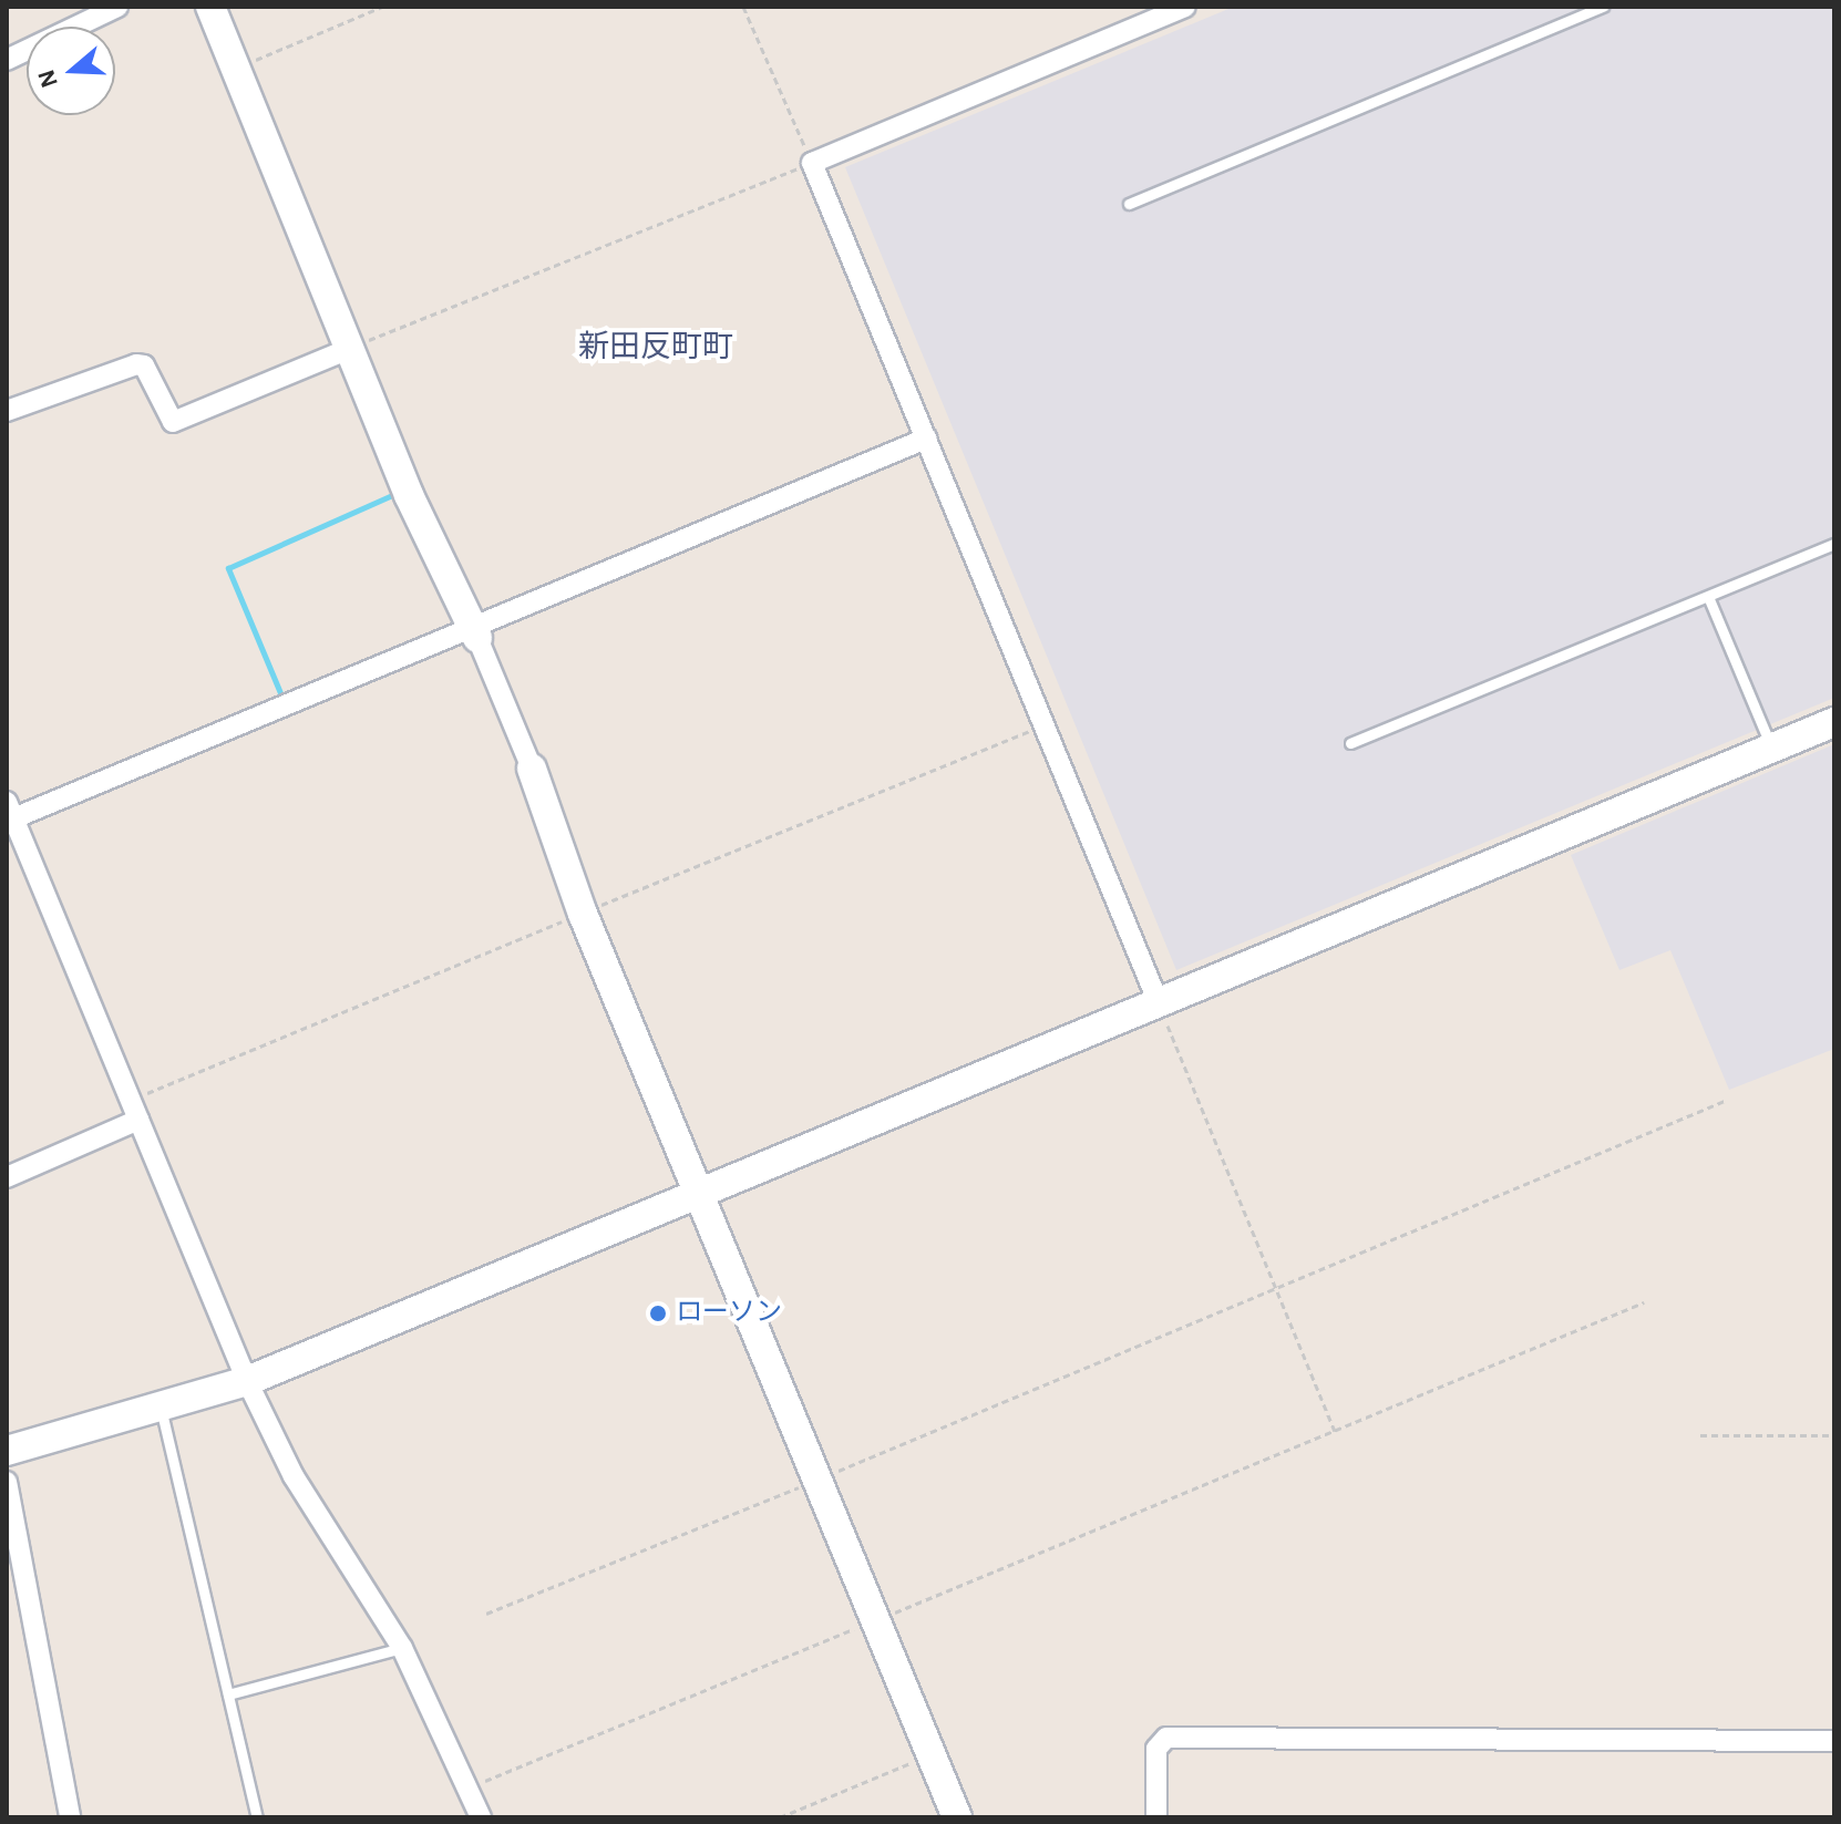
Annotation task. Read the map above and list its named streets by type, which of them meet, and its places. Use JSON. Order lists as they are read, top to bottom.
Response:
{
  "districts": ["新田反町町"],
  "places": ["ローソン"],
  "north": "left"
}
